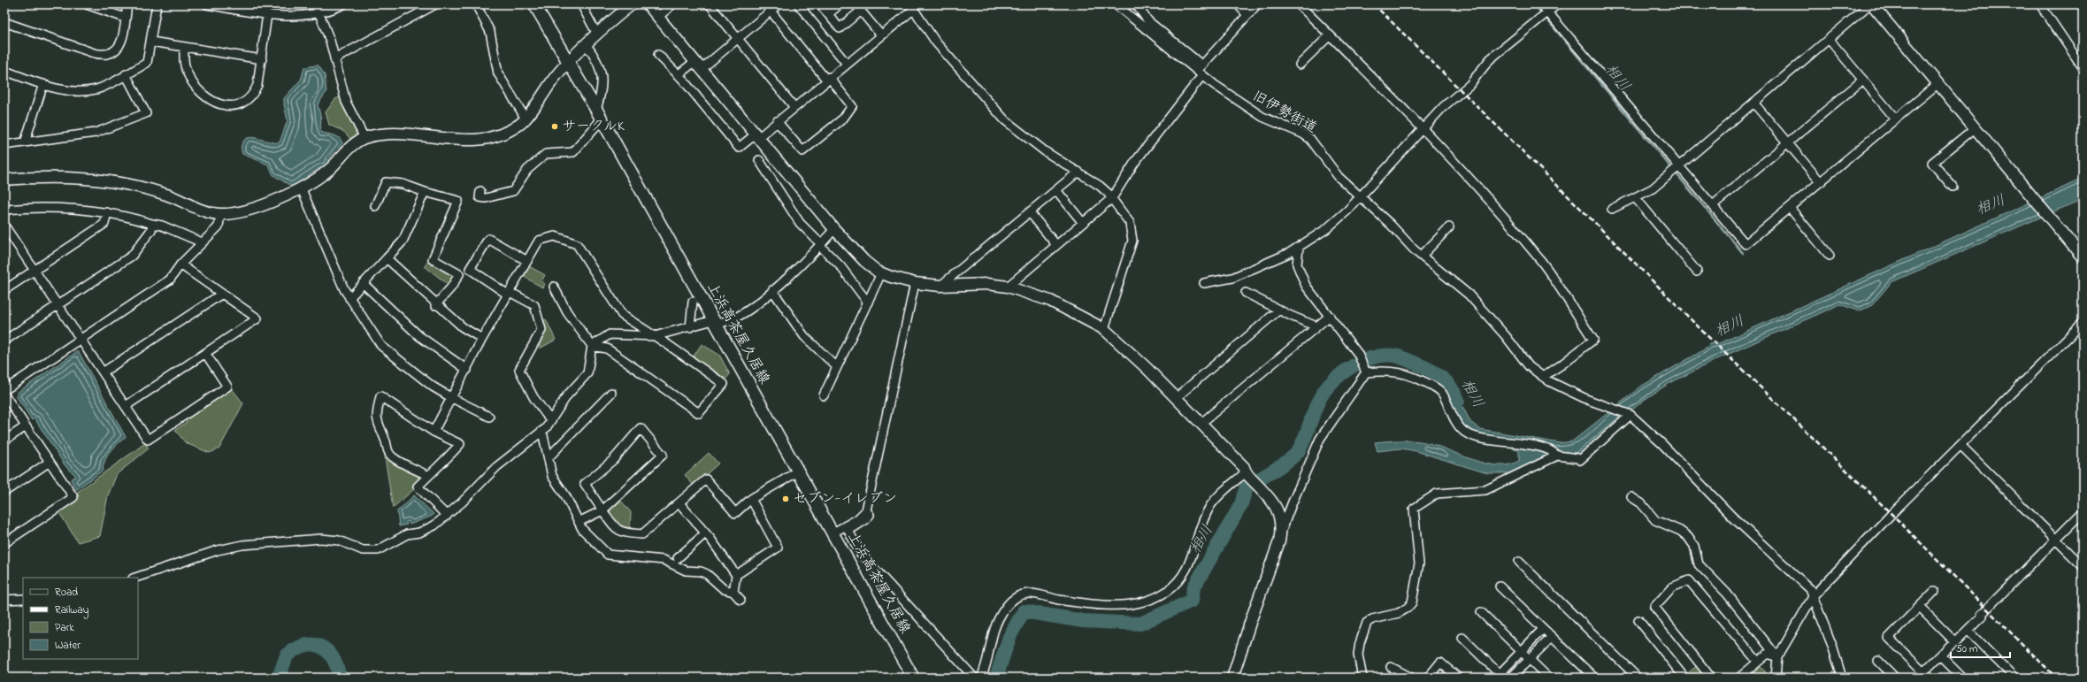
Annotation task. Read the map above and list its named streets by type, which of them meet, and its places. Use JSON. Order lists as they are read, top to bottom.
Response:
{
  "streets": {
    "main road": ["上浜高茶屋久居線"],
    "street": ["旧伊勢街道"]
  },
  "water": ["相川"],
  "places": ["サークルK", "セブン-イレブン"],
  "legend": [
    "Road",
    "Railway",
    "Park",
    "Water"
  ],
  "scale_bar": "50 m"
}
